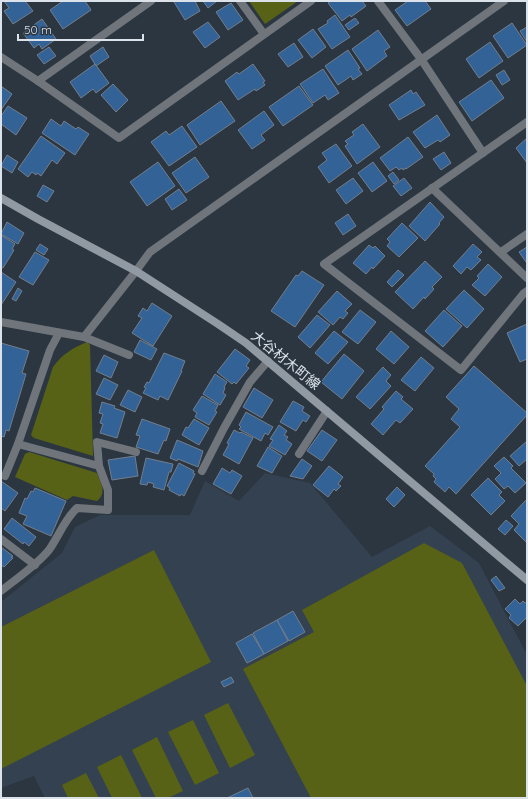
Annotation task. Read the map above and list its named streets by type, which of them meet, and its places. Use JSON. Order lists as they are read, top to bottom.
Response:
{
  "streets": {
    "main road": ["大谷材木町線"]
  },
  "scale_bar": "50 m"
}
